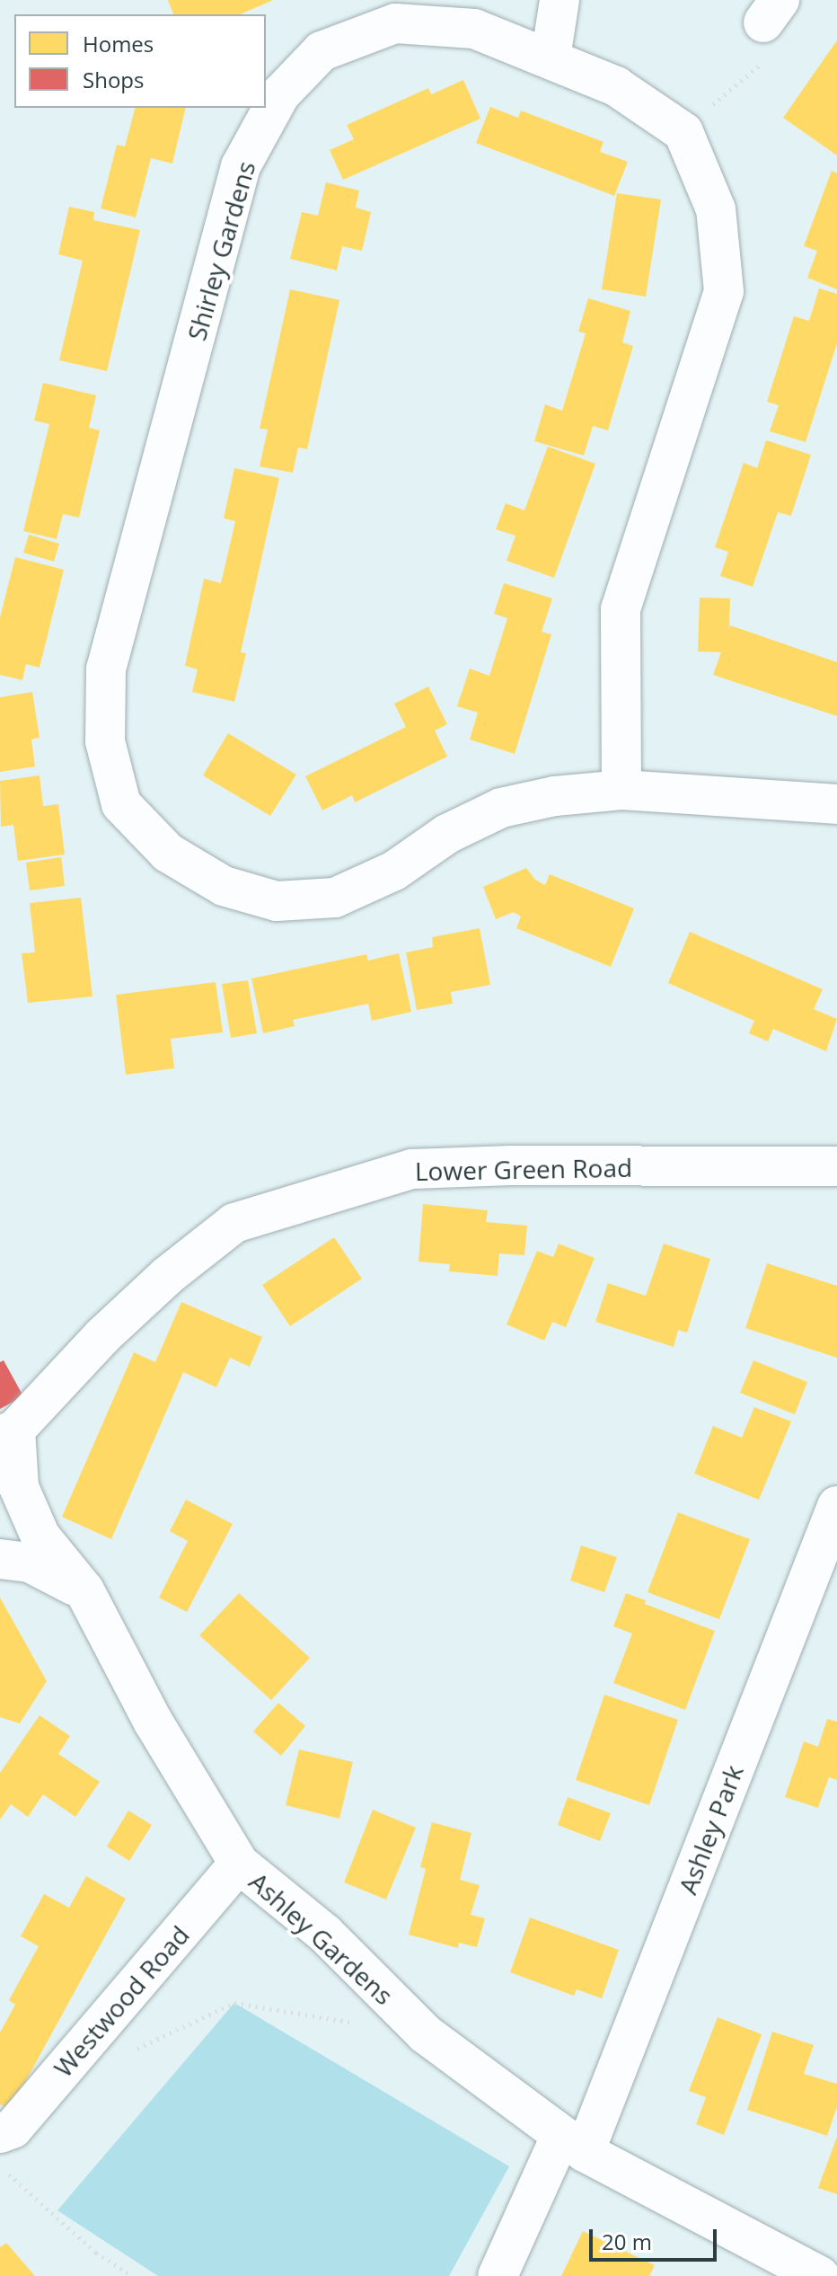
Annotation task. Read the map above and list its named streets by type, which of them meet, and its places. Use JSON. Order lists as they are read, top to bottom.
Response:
{
  "streets": {
    "street": [
      "Shirley Gardens",
      "Lower Green Road",
      "Ashley Park",
      "Ashley Gardens",
      "Westwood Road"
    ]
  },
  "crossings": [
    ["Lower Green Road", "Ashley Gardens"],
    ["Ashley Park", "Ashley Gardens"],
    ["Ashley Gardens", "Westwood Road"]
  ],
  "legend": ["Homes", "Shops"],
  "scale_bar": "20 m"
}
